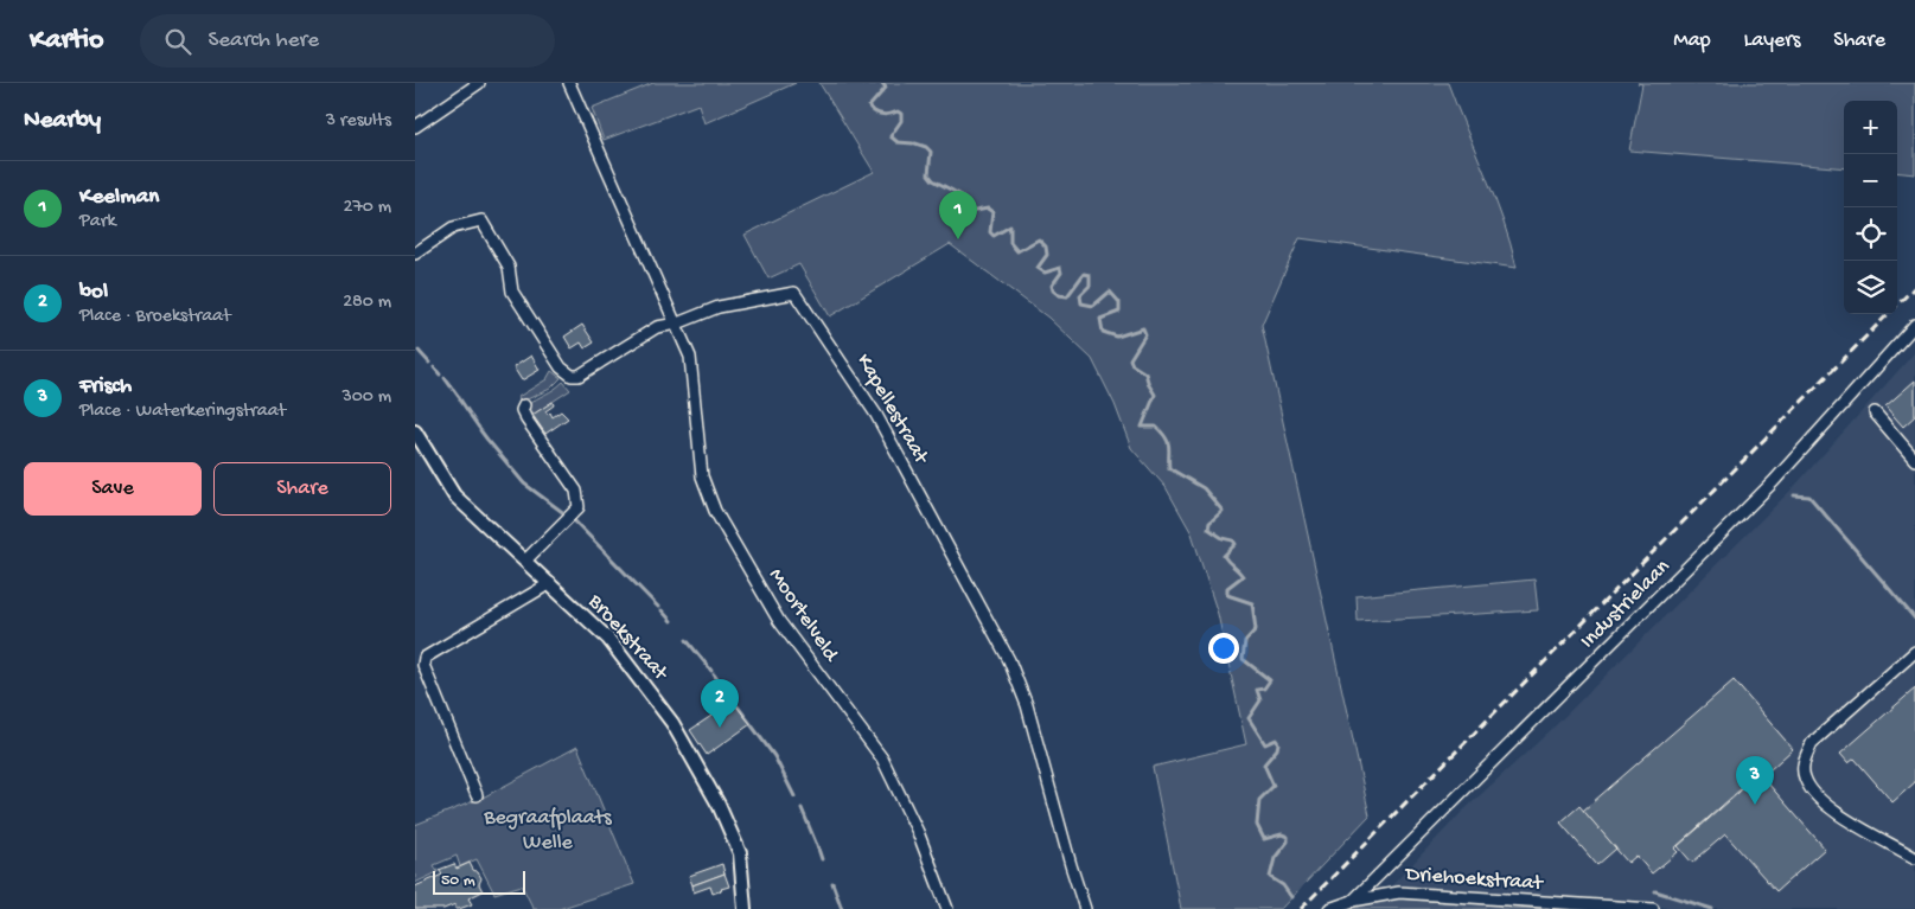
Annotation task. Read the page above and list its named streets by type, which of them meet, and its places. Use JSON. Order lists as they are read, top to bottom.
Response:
{
  "streets": {
    "street": [
      "Kapellestraat",
      "Industrielaan",
      "Moortelveld",
      "Broekstraat",
      "Driehoekstraat"
    ]
  },
  "crossings": [
    ["Kapellestraat", "Moortelveld"],
    ["Industrielaan", "Driehoekstraat"]
  ],
  "parks": ["Begraafplaats Welle"],
  "scale_bar": "50 m",
  "page": {
    "header": "Kartio",
    "search": "Search here",
    "nav": ["Map", "Layers", "Share"],
    "heading": ["Nearby", "3 results"],
    "map_buttons": ["+", "−"],
    "list": [
      {
        "mark": "1",
        "name": "Keelman",
        "note": "Park",
        "value": "270 m"
      },
      {
        "mark": "2",
        "name": "bol",
        "note": "Place · Broekstraat",
        "value": "280 m"
      },
      {
        "mark": "3",
        "name": "Frisch",
        "note": "Place · Waterkeringstraat",
        "value": "300 m"
      }
    ],
    "pins": ["1", "2", "3"],
    "buttons": ["Save", "Share"],
    "scale": "50 m"
  }
}
